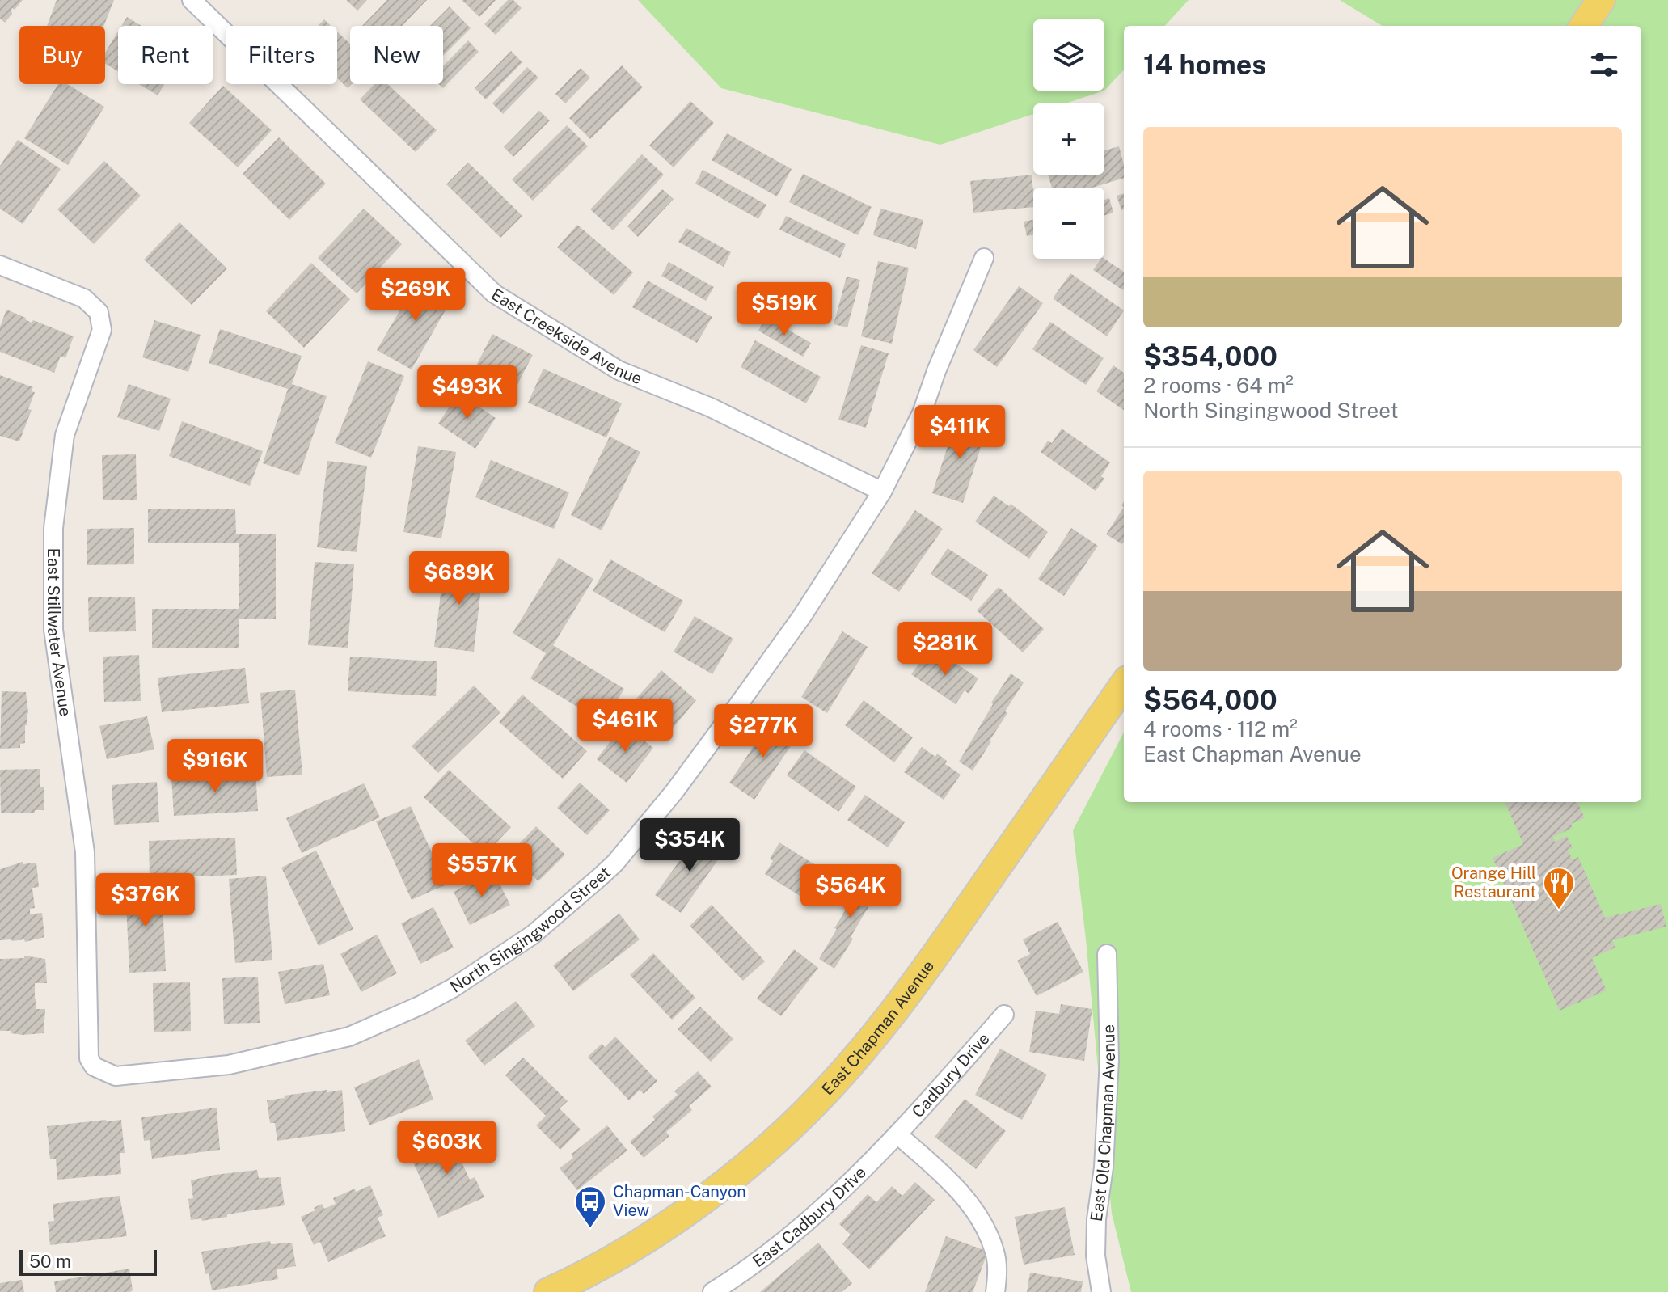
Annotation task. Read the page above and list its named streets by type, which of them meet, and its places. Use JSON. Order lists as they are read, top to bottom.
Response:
{
  "streets": {
    "main road": ["East Chapman Avenue"],
    "street": [
      "East Creekside Avenue",
      "East Stillwater Avenue",
      "North Singingwood Street",
      "Cadbury Drive",
      "East Old Chapman Avenue",
      "East Cadbury Drive"
    ]
  },
  "crossings": [
    ["East Creekside Avenue", "North Singingwood Street"],
    ["East Stillwater Avenue", "North Singingwood Street"],
    ["Cadbury Drive", "East Cadbury Drive"]
  ],
  "places": {
    "restaurant": ["Orange Hill Restaurant"],
    "bus stop": ["Chapman-Canyon View"]
  },
  "scale_bar": "50 m",
  "page": {
    "map_buttons": ["+", "−"],
    "chip": [
      "Buy",
      "Rent",
      "Filters",
      "New"
    ],
    "heading": "14 homes",
    "list": [
      {
        "name": "$354,000",
        "note": "2 rooms · 64 m² · North Singingwood Street"
      },
      {
        "name": "$564,000",
        "note": "4 rooms · 112 m² · East Chapman Avenue"
      }
    ],
    "price": [
      "$269K",
      "$519K",
      "$493K",
      "$411K",
      "$689K",
      "$281K",
      "$461K",
      "$277K",
      "$916K",
      "$354K",
      "$557K",
      "$564K",
      "$376K",
      "$603K"
    ],
    "scale": "50 m"
  }
}
